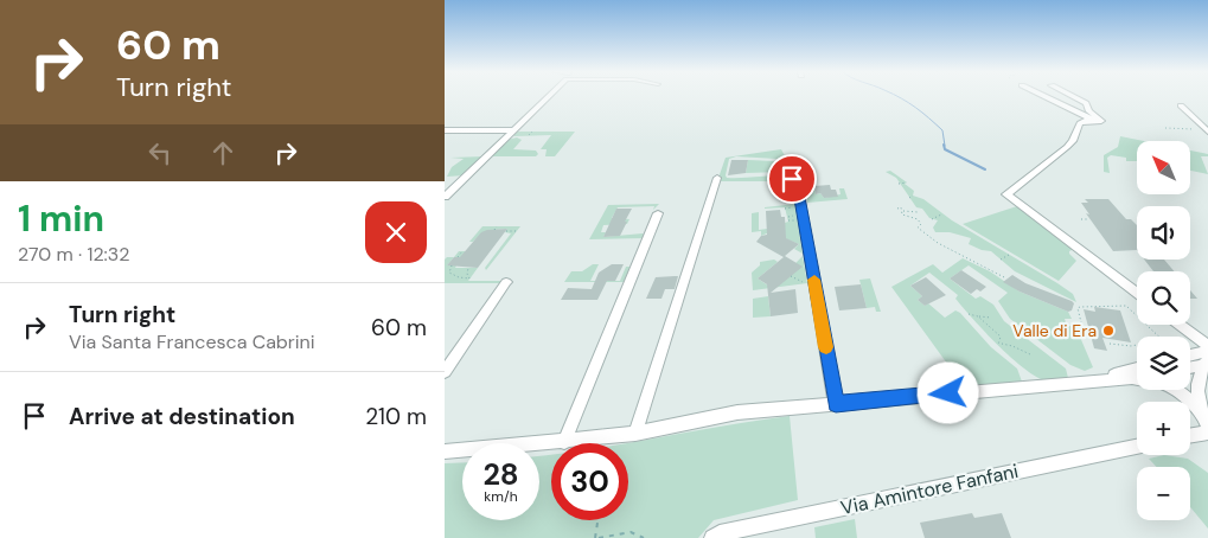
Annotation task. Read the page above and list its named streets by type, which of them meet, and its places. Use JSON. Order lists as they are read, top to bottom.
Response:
{
  "streets": {
    "street": ["Via Amintore Fanfani"]
  },
  "places": ["Valle di Era"],
  "north": "top left",
  "page": {
    "turn": ["60 m", "Turn right"],
    "map_buttons": ["+", "−"],
    "heading": ["1 min", "270 m · 12:32"],
    "list": [
      {
        "name": "Turn right",
        "note": "Via Santa Francesca Cabrini",
        "value": "60 m"
      },
      {
        "name": "Arrive at destination",
        "value": "210 m"
      }
    ],
    "speed": "28 km/h",
    "limit": "30"
  }
}
